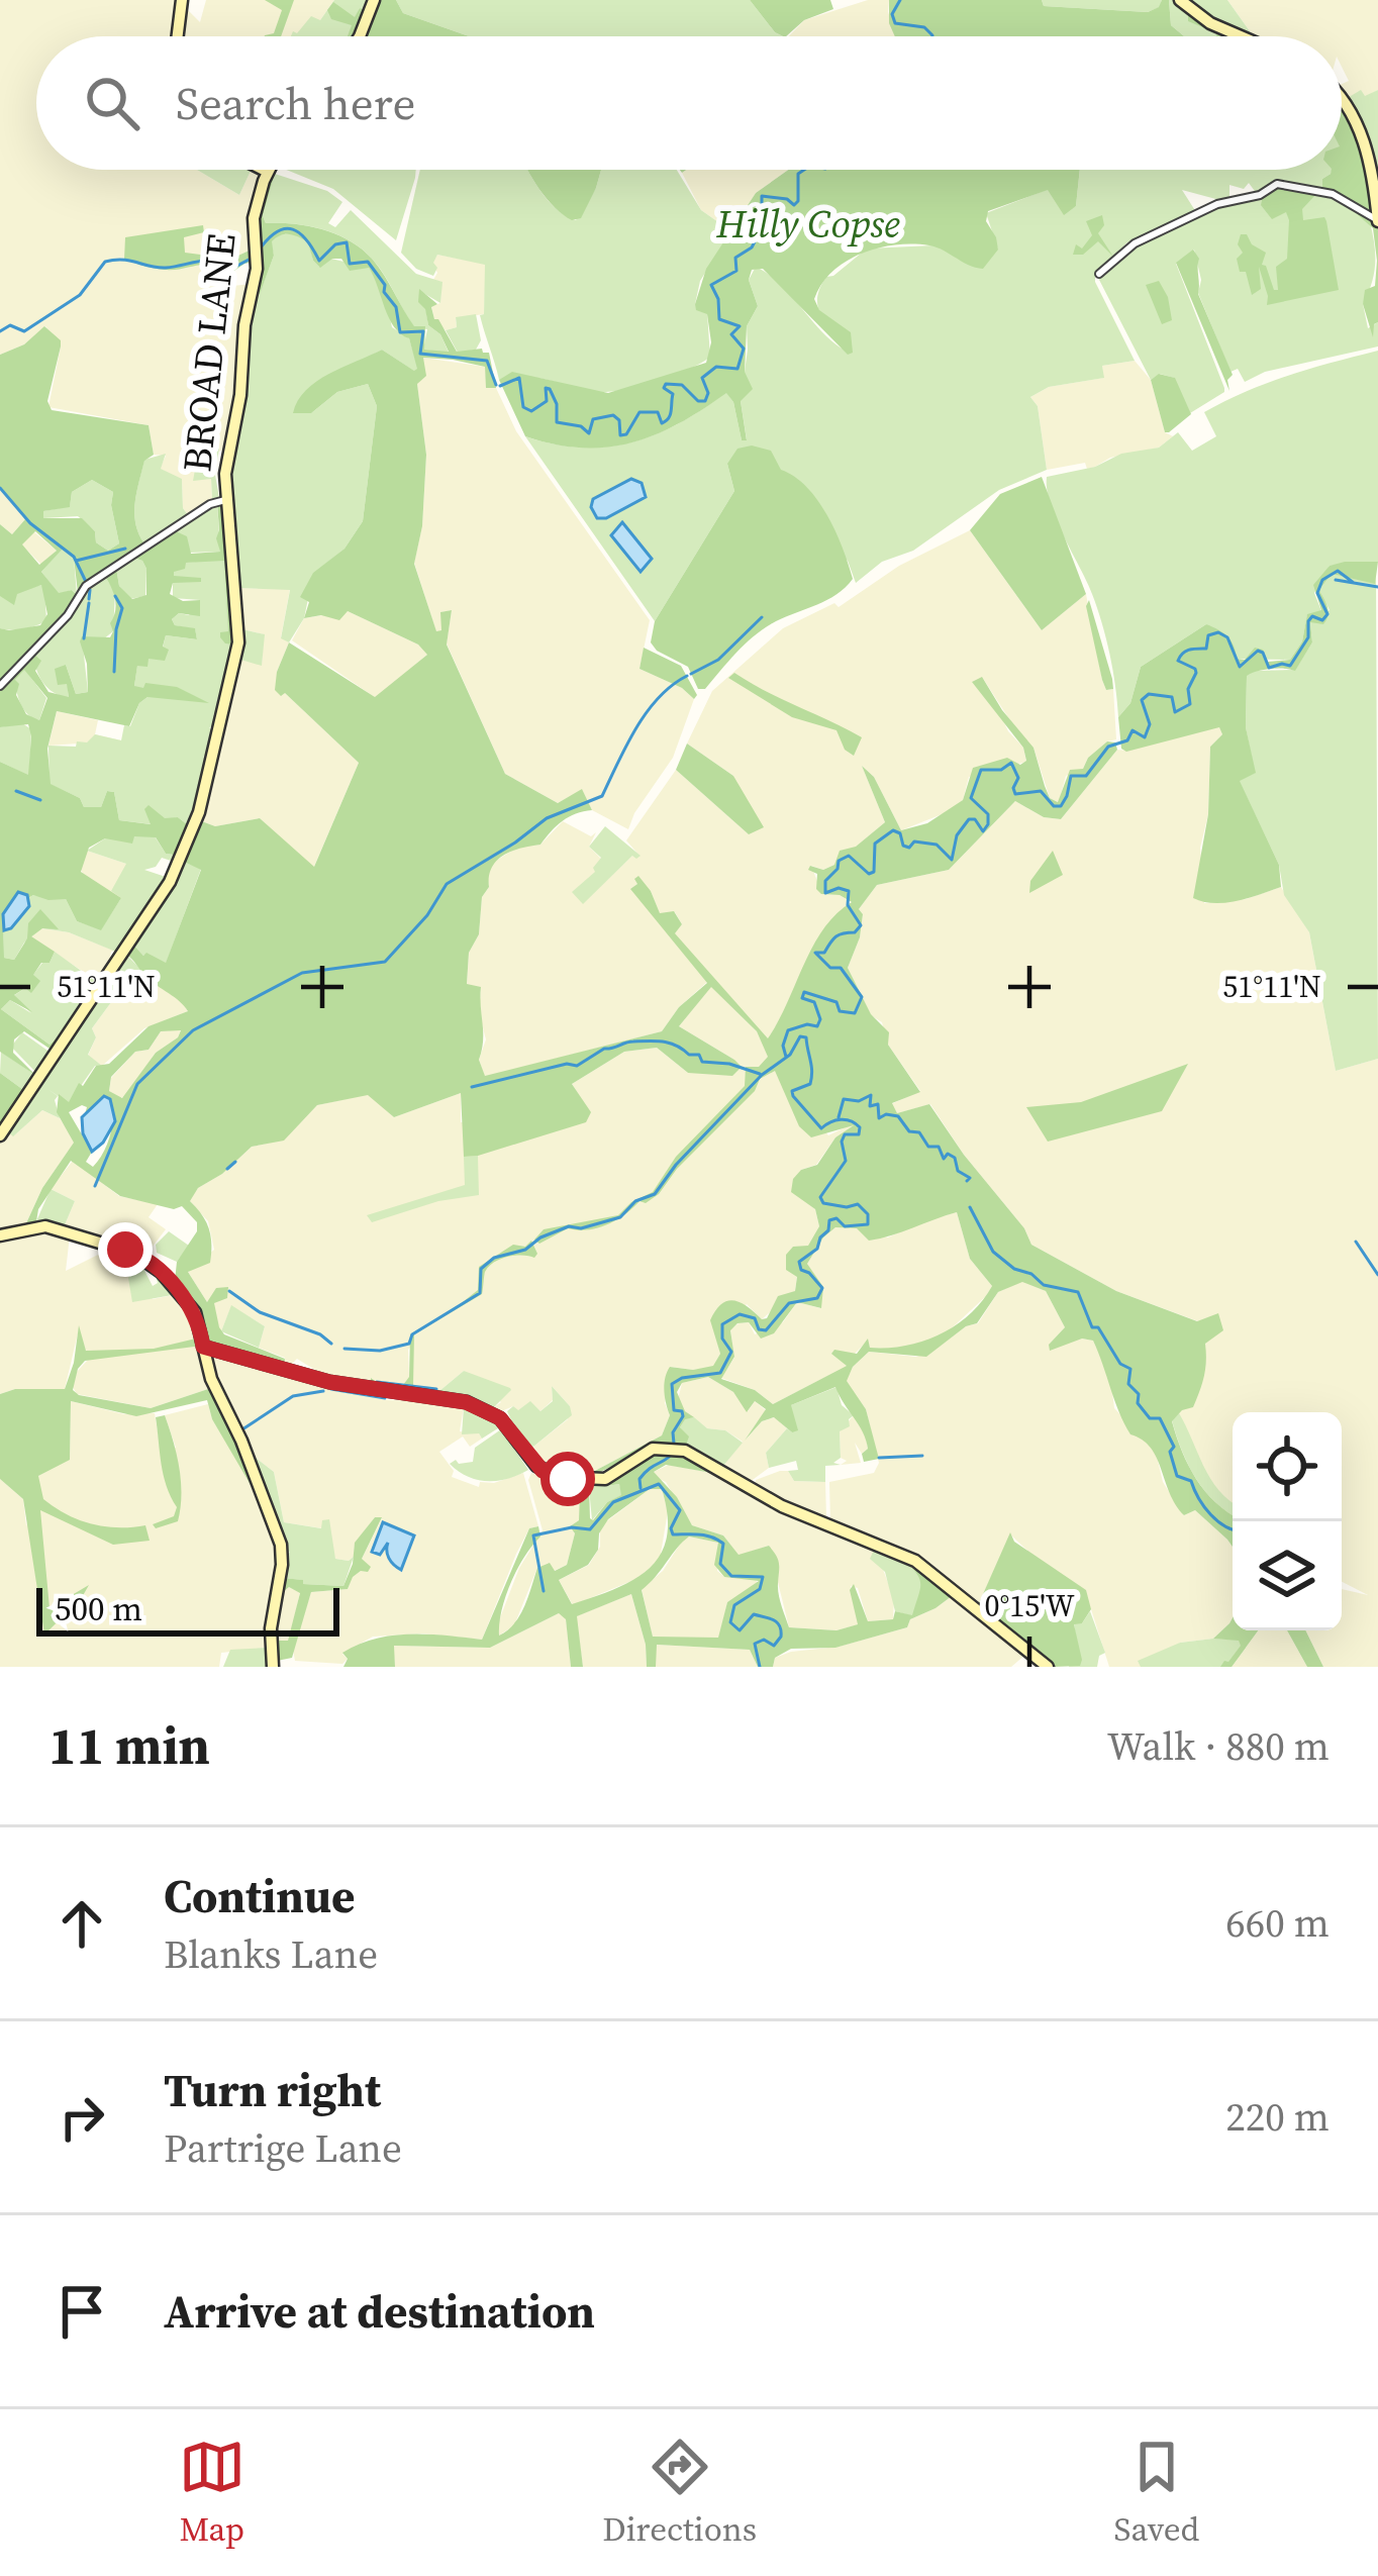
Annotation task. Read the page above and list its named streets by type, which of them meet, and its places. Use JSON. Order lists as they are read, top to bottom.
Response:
{
  "streets": {
    "street": ["BROAD LANE"]
  },
  "parks": ["Hilly Copse"],
  "scale_bar": "500 m",
  "page": {
    "search": "Search here",
    "scale": "500 m",
    "heading": ["11 min", "Walk · 880 m"],
    "list": [
      ["Continue", "Blanks Lane", "660 m"],
      ["Turn right", "Partrige Lane", "220 m"],
      "Arrive at destination"
    ],
    "nav": ["Map", "Directions", "Saved"]
  },
  "coordinates": ["51°11'N", "0°15'W"]
}
